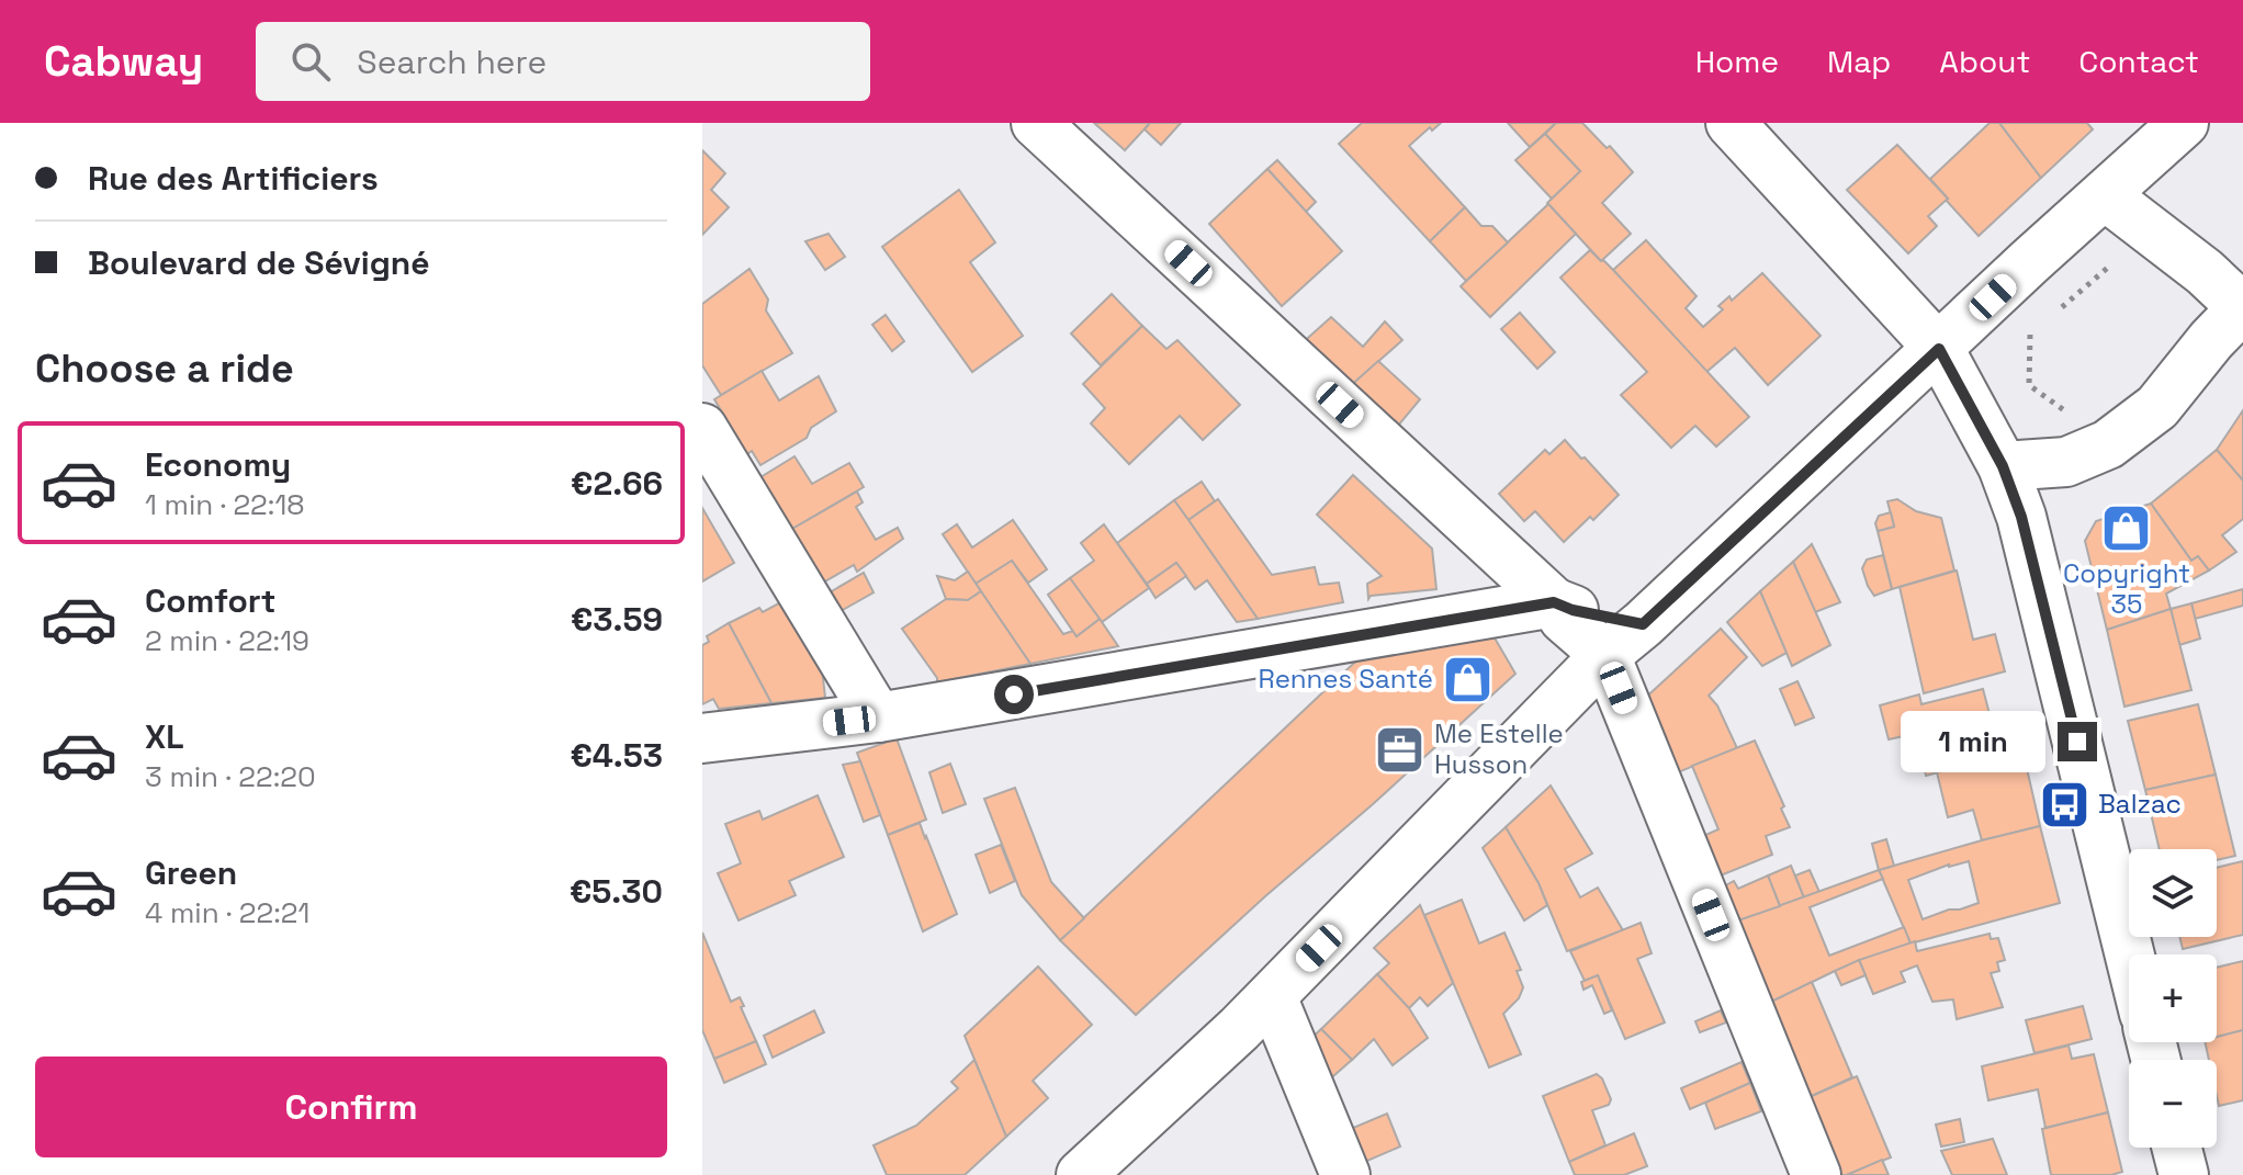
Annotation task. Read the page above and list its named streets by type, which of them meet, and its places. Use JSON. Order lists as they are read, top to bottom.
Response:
{
  "places": {
    "shop": ["Copyright 35", "Rennes Santé"],
    "office": ["Me Estelle Husson"],
    "bus stop": ["Balzac"]
  },
  "page": {
    "header": "Cabway",
    "search": "Search here",
    "nav": [
      "Home",
      "Map",
      "About",
      "Contact"
    ],
    "banner": ["Rue des Artificiers", "Boulevard de Sévigné"],
    "heading": "Choose a ride",
    "list": [
      {
        "name": "Economy",
        "note": "1 min · 22:18",
        "value": "€2.66"
      },
      {
        "name": "Comfort",
        "note": "2 min · 22:19",
        "value": "€3.59"
      },
      {
        "name": "XL",
        "note": "3 min · 22:20",
        "value": "€4.53"
      },
      {
        "name": "Green",
        "note": "4 min · 22:21",
        "value": "€5.30"
      }
    ],
    "bubble": "1 min",
    "map_buttons": ["+", "−"],
    "buttons": "Confirm"
  }
}
